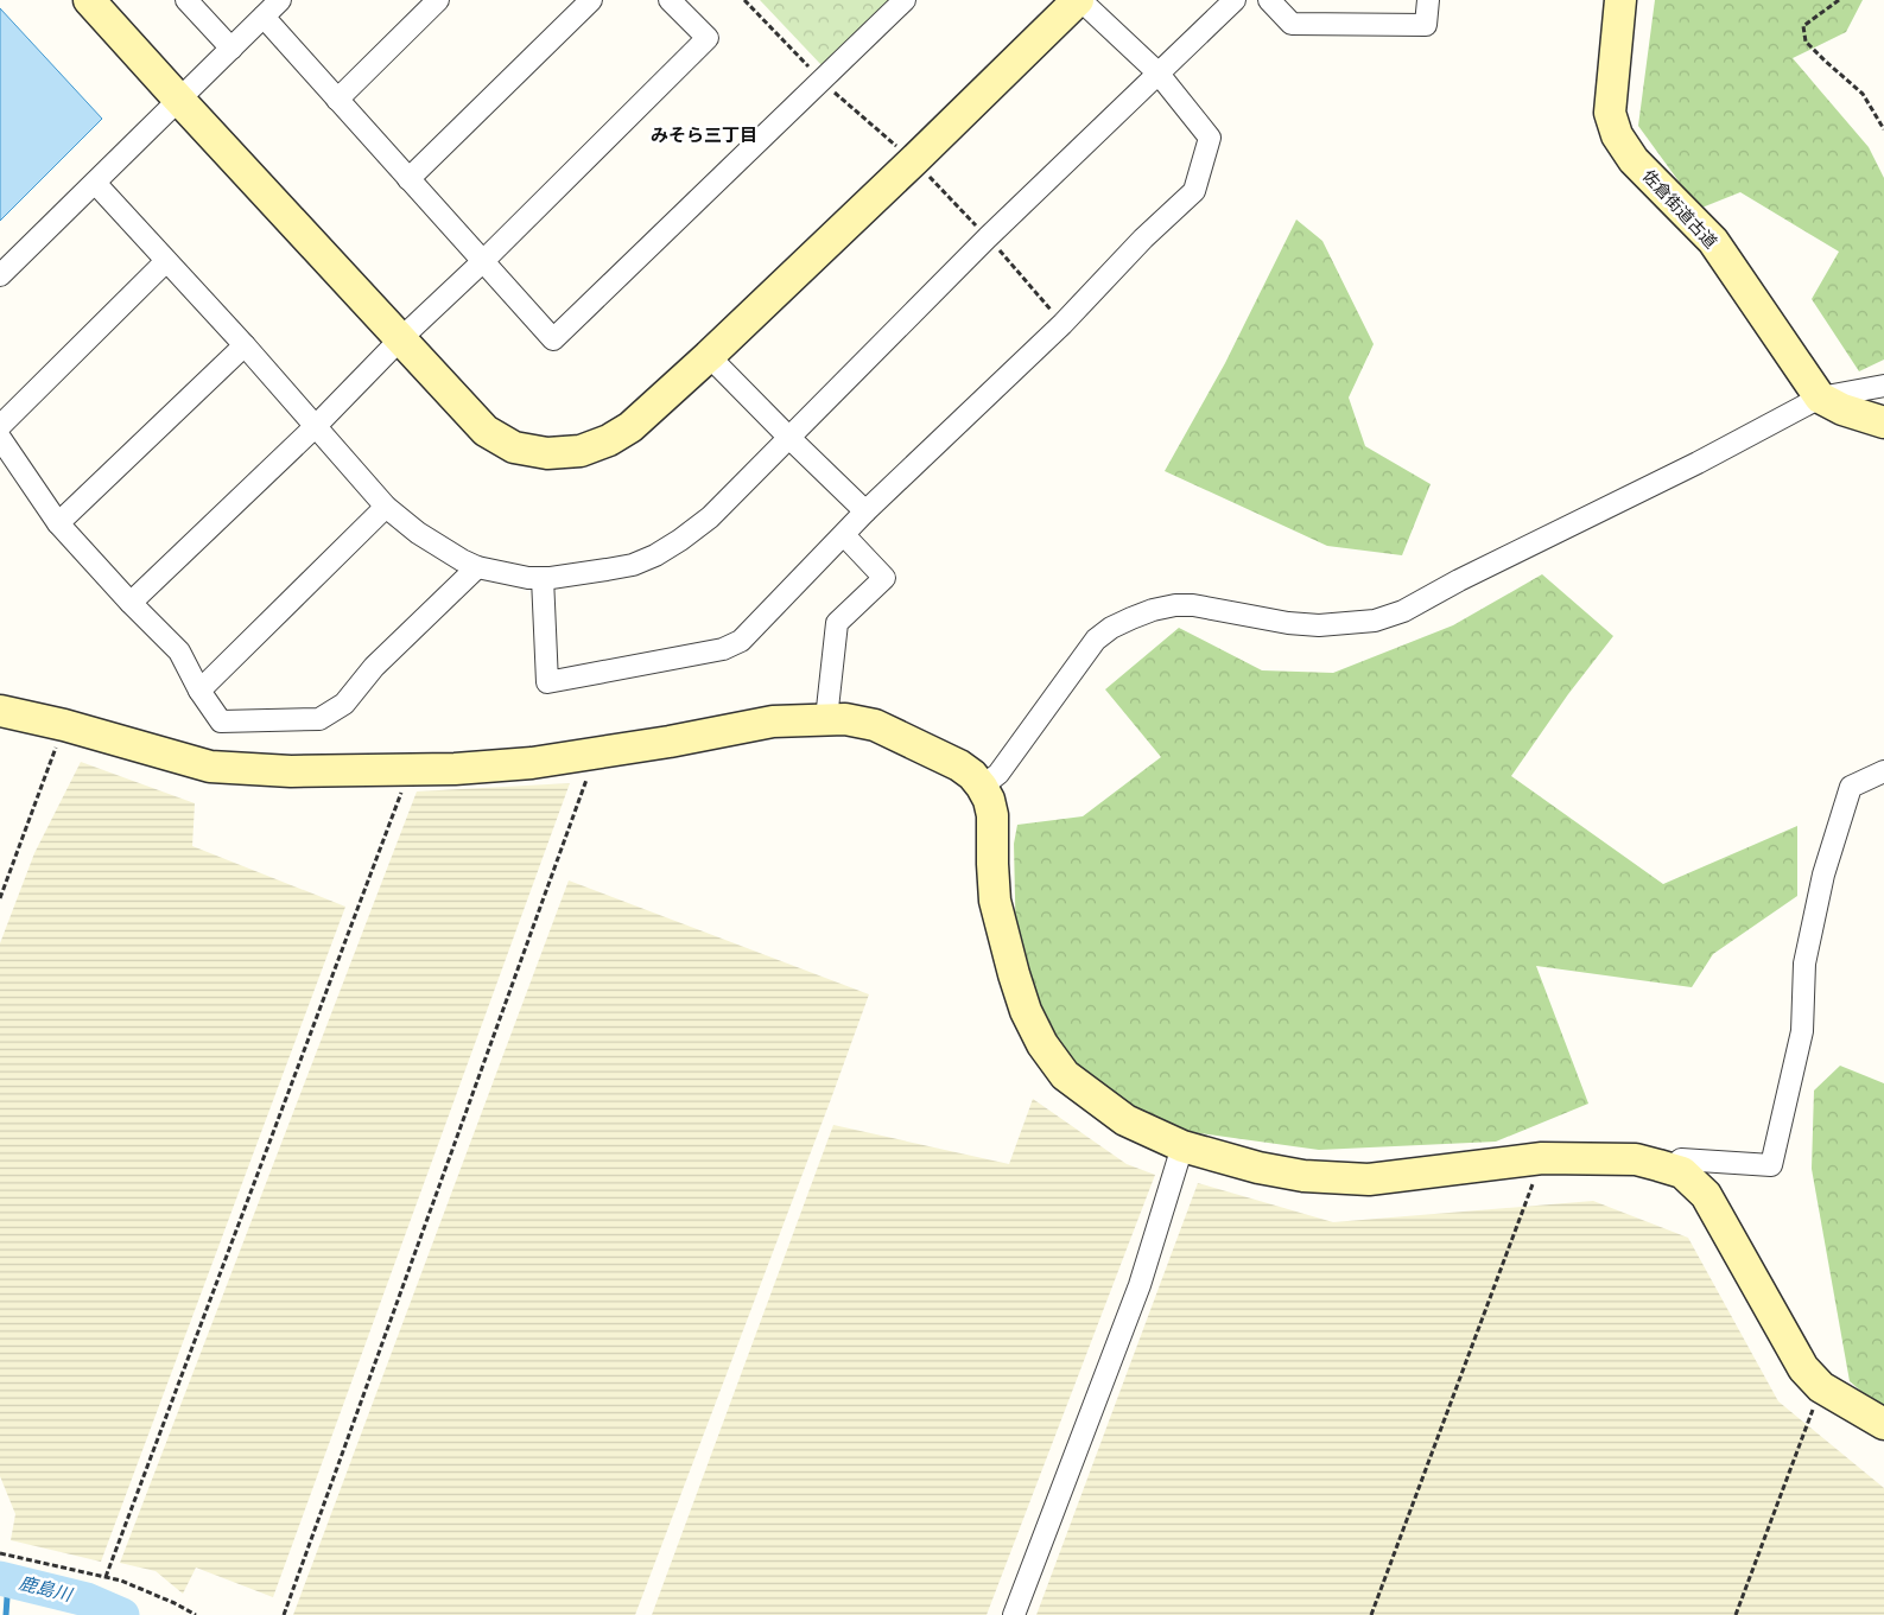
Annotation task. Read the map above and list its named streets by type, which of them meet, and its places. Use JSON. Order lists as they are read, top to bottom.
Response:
{
  "streets": {
    "street": ["佐倉街道古道"]
  },
  "districts": ["みそら三丁目"],
  "water": ["鹿島川"]
}
